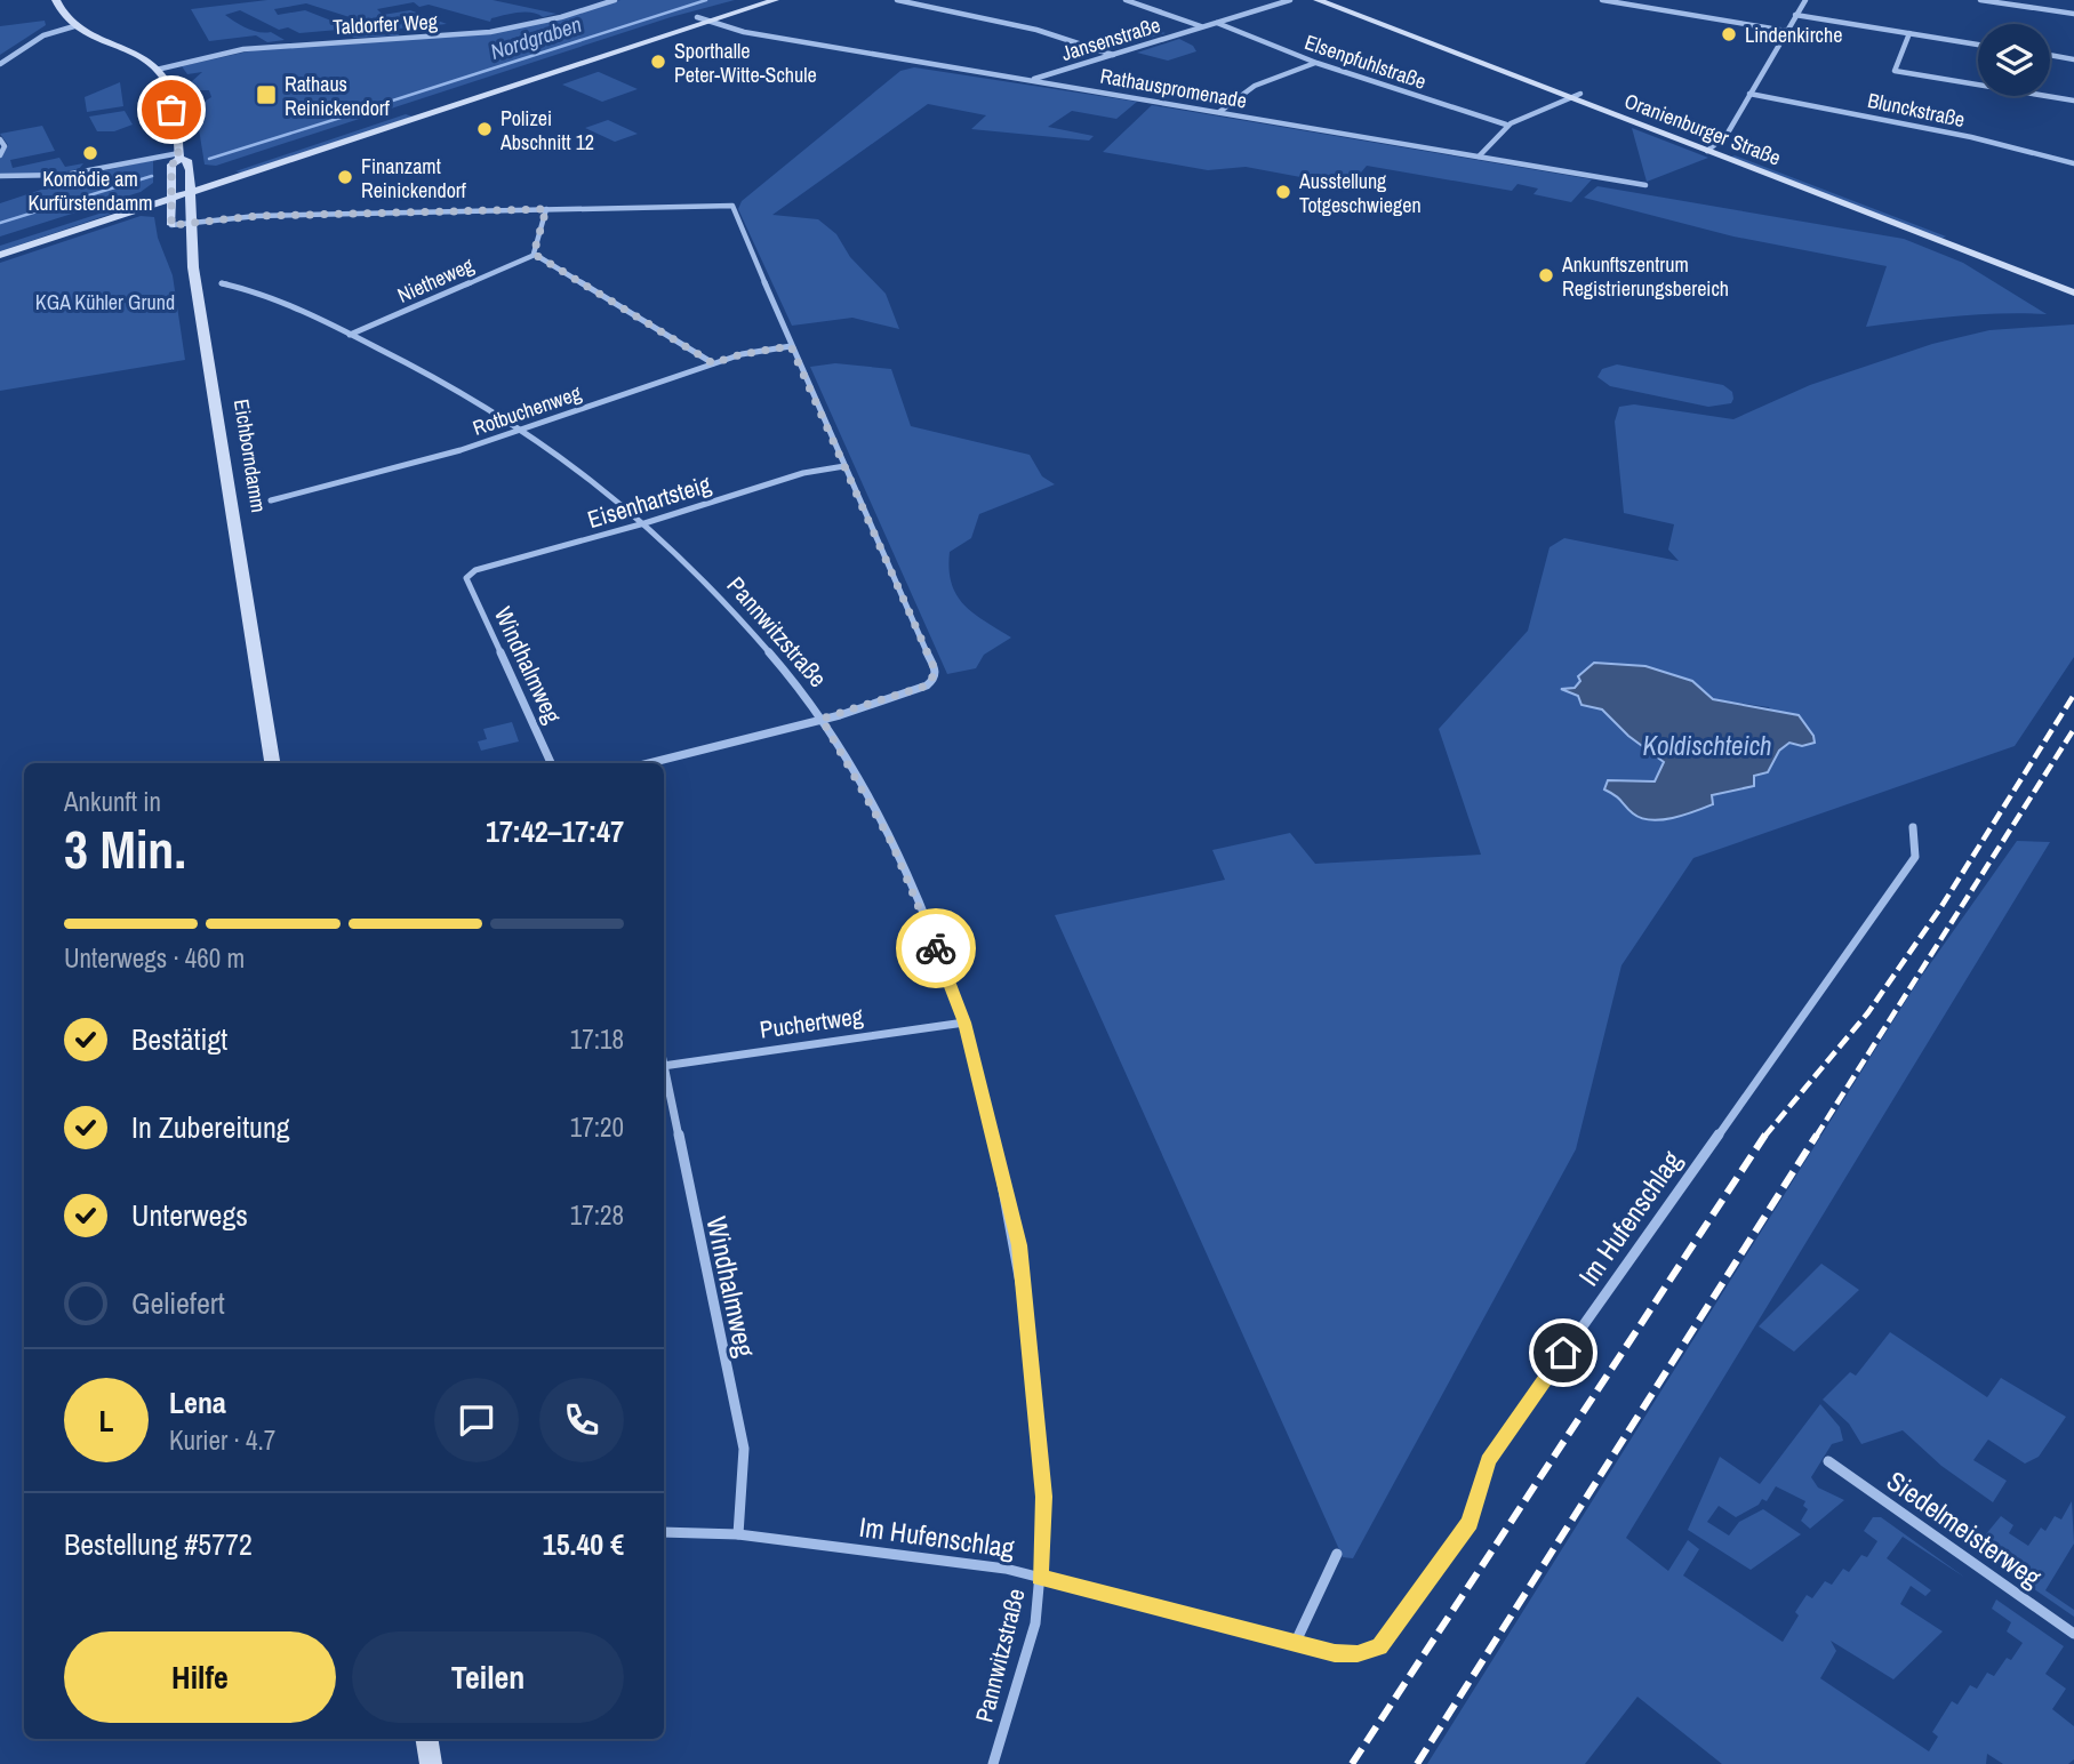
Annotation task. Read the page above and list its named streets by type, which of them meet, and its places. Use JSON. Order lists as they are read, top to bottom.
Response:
{
  "streets": {
    "main road": ["Oranienburger Straße", "Eichborndamm"],
    "street": [
      "Taldorfer Weg",
      "Jansenstraße",
      "Elsenpfuhlstraße",
      "Rathauspromenade",
      "Blunckstraße",
      "Nietheweg",
      "Rotbuchenweg",
      "Eisenhartsteig",
      "Pannwitzstraße",
      "Windhalmweg",
      "Puchertweg",
      "Im Hufenschlag",
      "Siedelmeisterweg"
    ]
  },
  "crossings": [
    ["Taldorfer Weg", "Eichborndamm"],
    ["Jansenstraße", "Elsenpfuhlstraße"],
    ["Jansenstraße", "Rathauspromenade"],
    ["Nietheweg", "Pannwitzstraße"],
    ["Rotbuchenweg", "Pannwitzstraße"],
    ["Eisenhartsteig", "Pannwitzstraße"],
    ["Eisenhartsteig", "Windhalmweg"],
    ["Pannwitzstraße", "Puchertweg"],
    ["Pannwitzstraße", "Im Hufenschlag"],
    ["Windhalmweg", "Im Hufenschlag"]
  ],
  "water": ["Nordgraben", "Koldischteich"],
  "parks": ["KGA Kühler Grund"],
  "places": {
    "other": [
      "Lindenkirche",
      "Sporthalle Peter-Witte-Schule",
      "Polizei Abschnitt 12",
      "Komödie am Kurfürstendamm",
      "Finanzamt Reinickendorf",
      "Ausstellung Totgeschwiegen",
      "Ankunftszentrum Registrierungsbereich"
    ],
    "transit": ["Rathaus Reinickendorf"]
  },
  "page": {
    "heading": ["3 Min.", "Ankunft in", "17:42–17:47"],
    "panel": [
      "Lena",
      "Kurier · 4.7",
      "Bestellung #5772",
      "15.40 €"
    ],
    "bar": "Unterwegs · 460 m",
    "list": [
      ["Bestätigt", "17:18"],
      ["In Zubereitung", "17:20"],
      ["Unterwegs", "17:28"],
      "Geliefert"
    ],
    "round": "L",
    "buttons": ["Hilfe", "Teilen"]
  }
}
